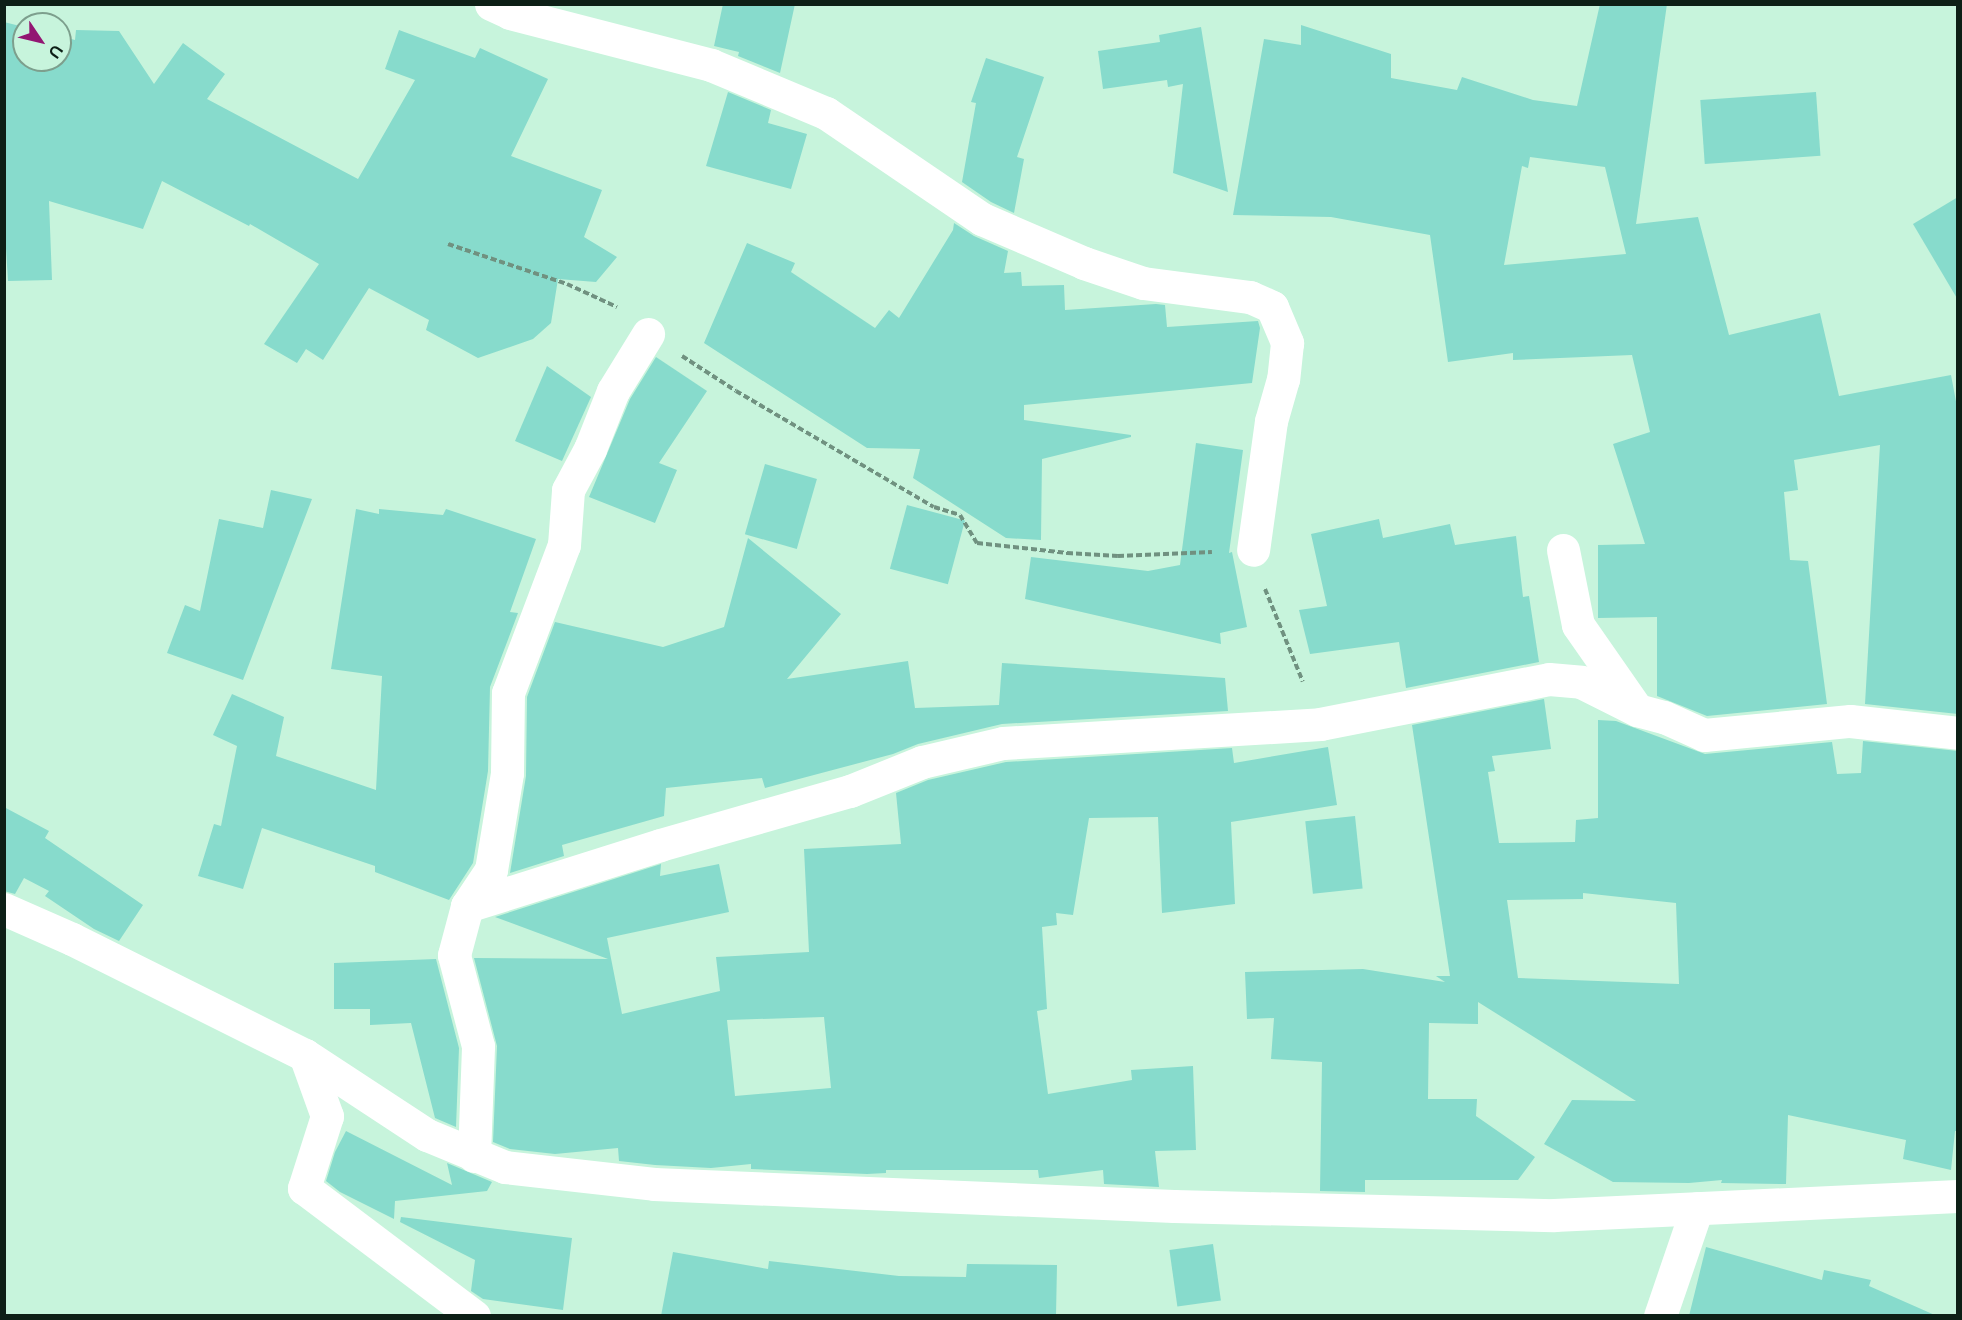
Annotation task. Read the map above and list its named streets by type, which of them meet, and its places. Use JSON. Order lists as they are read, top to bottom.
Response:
{
  "north": "bottom right"
}
